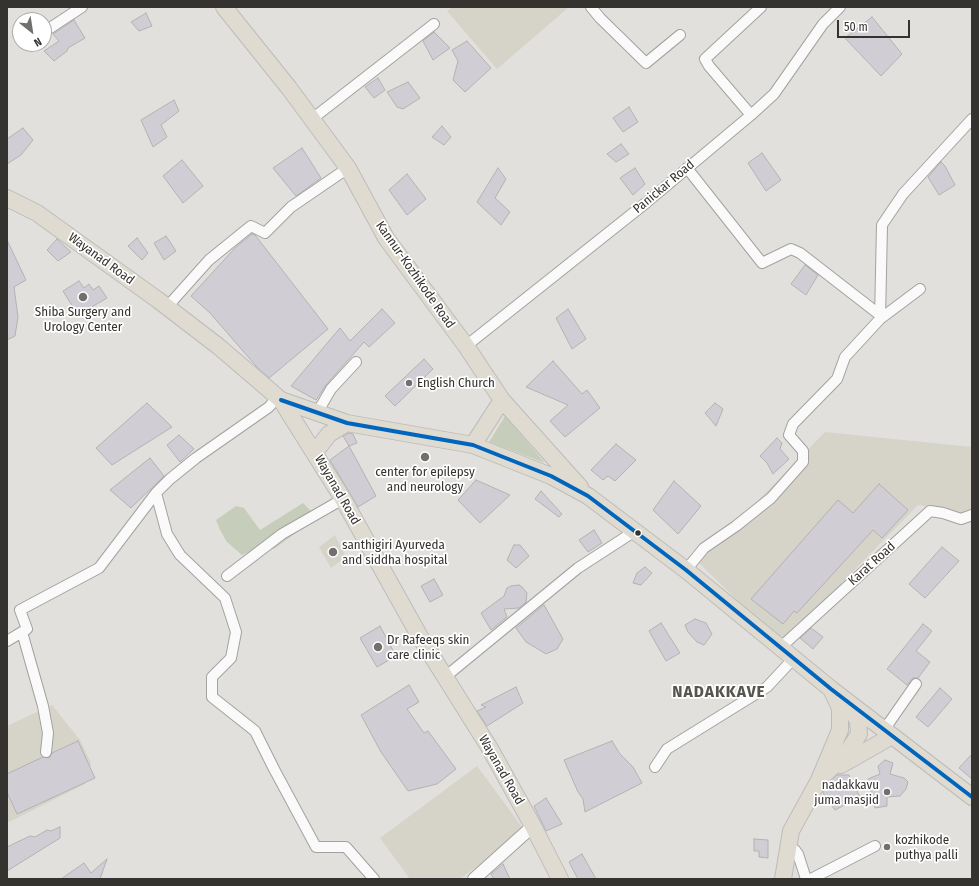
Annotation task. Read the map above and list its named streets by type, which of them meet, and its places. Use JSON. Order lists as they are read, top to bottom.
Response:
{
  "streets": {
    "main road": ["Wayanad Road", "Kannur-Kozhikode Road"],
    "street": ["Panickar Road", "Karat Road"]
  },
  "crossings": [
    ["Panickar Road", "Kannur-Kozhikode Road"]
  ],
  "districts": ["NADAKKAVE"],
  "places": [
    "Shiba Surgery and Urology Center",
    "English Church",
    "center for epilepsy and neurology",
    "santhigiri Ayurveda and siddha hospital",
    "Dr Rafeeqs skin care clinic",
    "nadakkavu juma masjid",
    "kozhikode puthya palli"
  ],
  "scale_bar": "50 m",
  "north": "bottom right"
}
